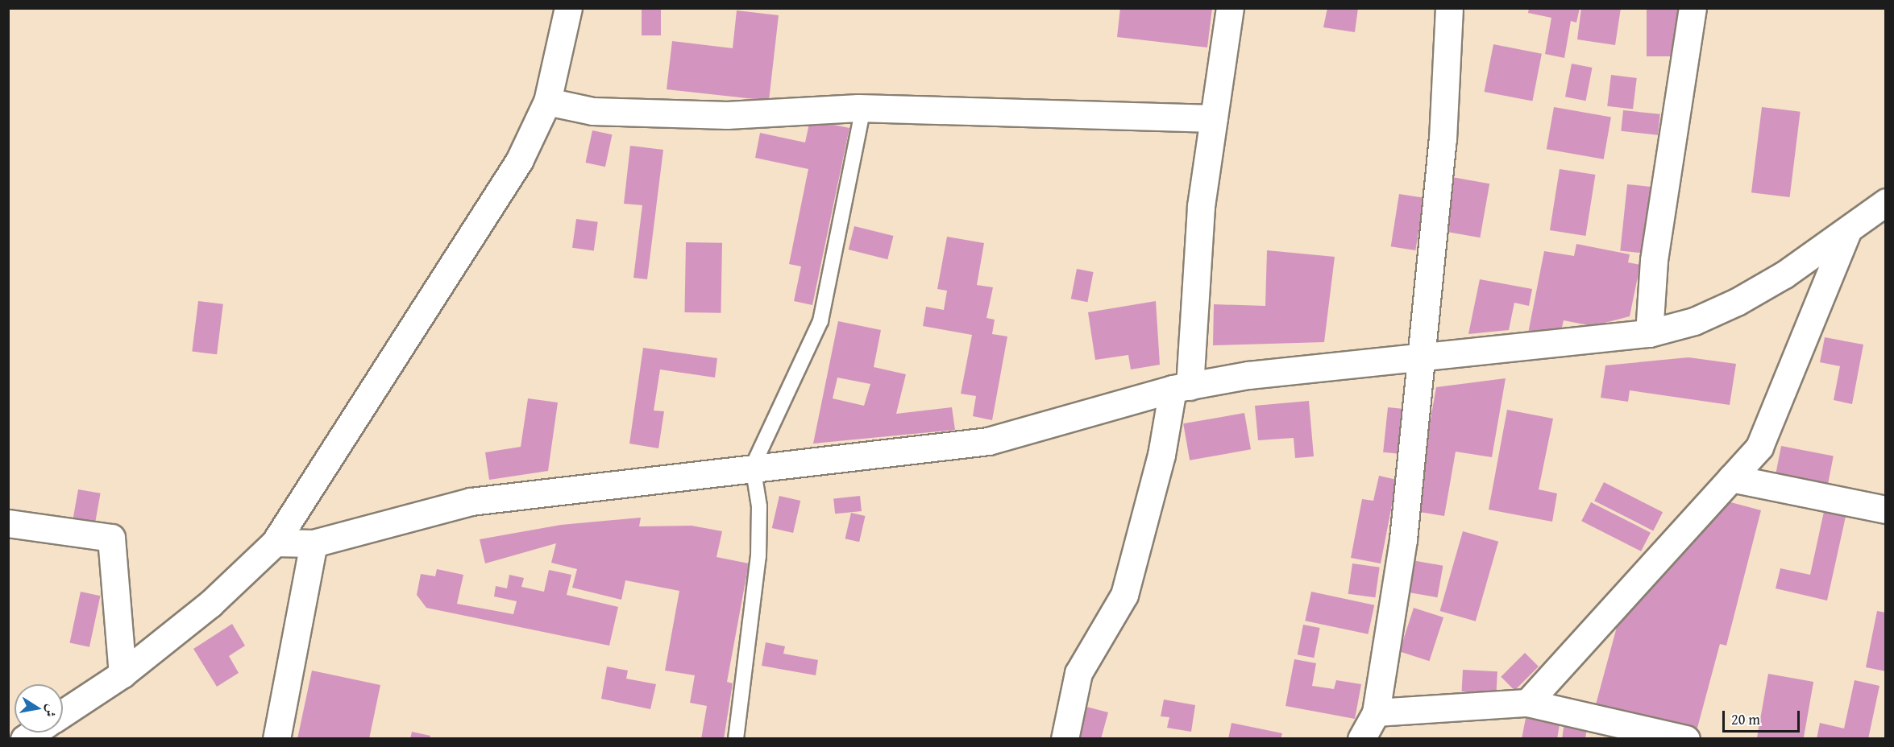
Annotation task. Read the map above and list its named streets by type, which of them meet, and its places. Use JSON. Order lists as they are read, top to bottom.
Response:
{
  "scale_bar": "20 m",
  "north": "right"
}
